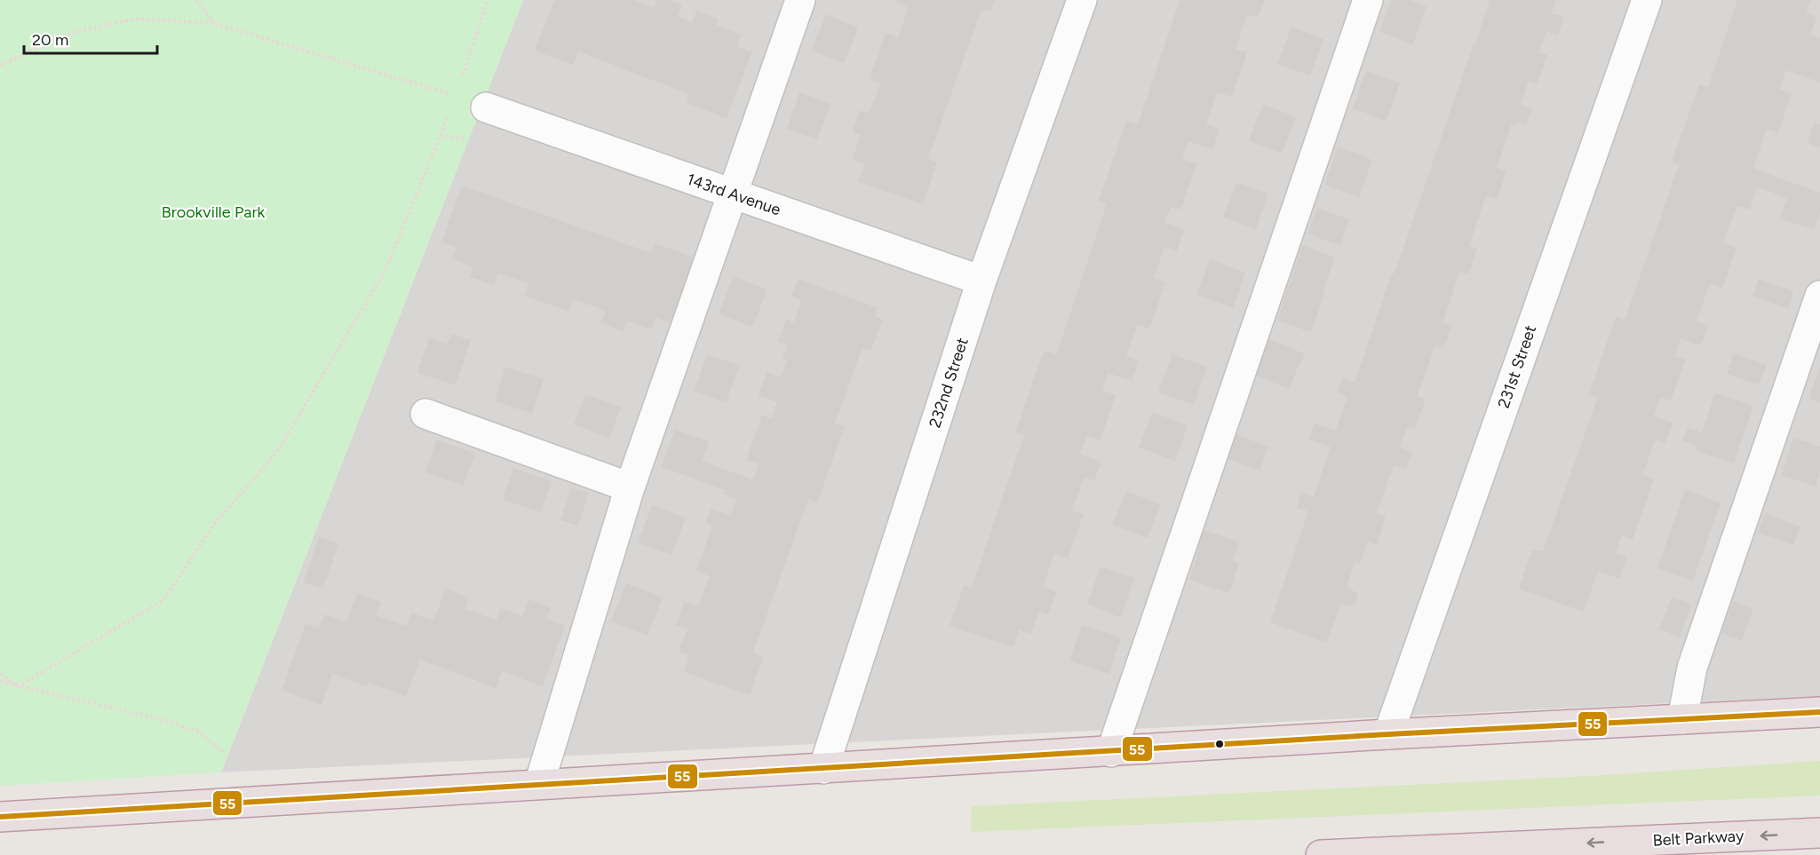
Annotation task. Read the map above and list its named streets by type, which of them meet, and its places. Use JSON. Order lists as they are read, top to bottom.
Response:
{
  "streets": {
    "highway": ["Belt Parkway"],
    "street": ["143rd Avenue", "231st Street", "232nd Street"]
  },
  "crossings": [
    ["143rd Avenue", "232nd Street"]
  ],
  "parks": ["Brookville Park"],
  "lines": ["transit line 55"],
  "scale_bar": "20 m"
}
